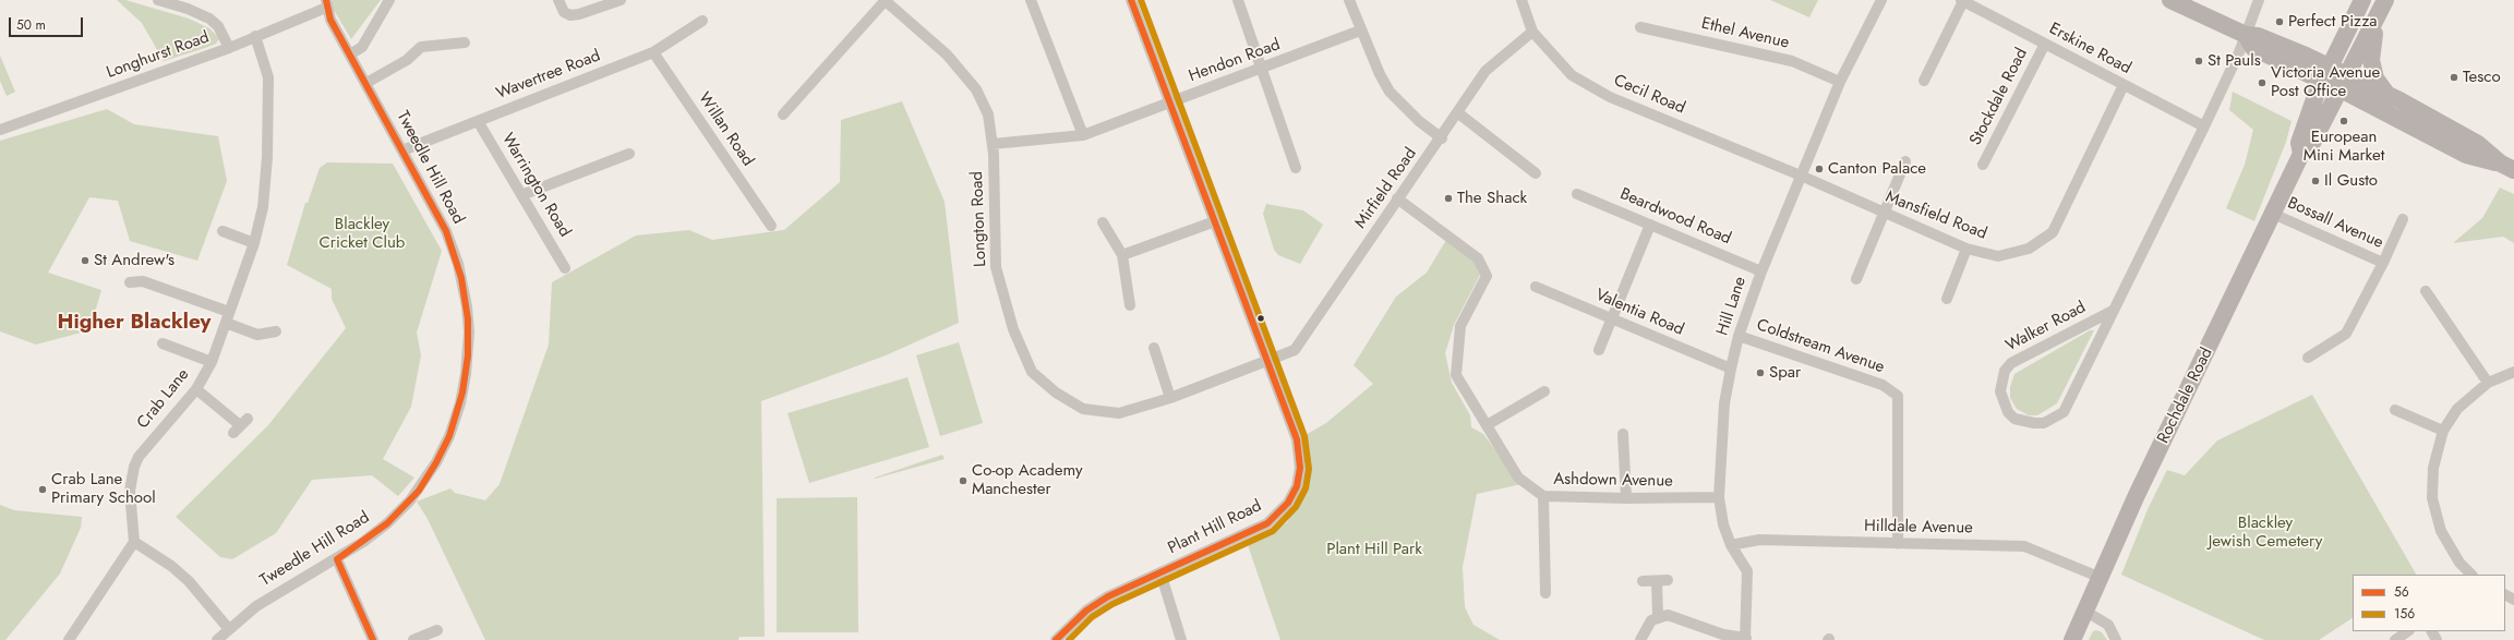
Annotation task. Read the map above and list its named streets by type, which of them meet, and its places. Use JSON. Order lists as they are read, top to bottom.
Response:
{
  "streets": {
    "main road": ["Rochdale Road"],
    "street": [
      "Ethel Avenue",
      "Erskine Road",
      "Longhurst Road",
      "Hendon Road",
      "Wavertree Road",
      "Cecil Road",
      "Stockdale Road",
      "Willan Road",
      "Tweedle Hill Road",
      "Warrington Road",
      "Mirfield Road",
      "Mansfield Road",
      "Beardwood Road",
      "Longton Road",
      "Bossall Avenue",
      "Hill Lane",
      "Valentia Road",
      "Walker Road",
      "Coldstream Avenue",
      "Crab Lane",
      "Ashdown Avenue",
      "Plant Hill Road",
      "Hilldale Avenue"
    ]
  },
  "crossings": [
    ["Ethel Avenue", "Hill Lane"],
    ["Erskine Road", "Stockdale Road"],
    ["Erskine Road", "Mansfield Road"],
    ["Erskine Road", "Walker Road"],
    ["Longhurst Road", "Tweedle Hill Road"],
    ["Longhurst Road", "Crab Lane"],
    ["Hendon Road", "Longton Road"],
    ["Hendon Road", "Plant Hill Road"],
    ["Wavertree Road", "Willan Road"],
    ["Wavertree Road", "Tweedle Hill Road"],
    ["Wavertree Road", "Warrington Road"],
    ["Cecil Road", "Mirfield Road"],
    ["Cecil Road", "Mansfield Road"],
    ["Cecil Road", "Hill Lane"],
    ["Mirfield Road", "Longton Road"],
    ["Mirfield Road", "Ashdown Avenue"],
    ["Mirfield Road", "Plant Hill Road"],
    ["Mansfield Road", "Hill Lane"],
    ["Beardwood Road", "Hill Lane"],
    ["Longton Road", "Plant Hill Road"],
    ["Bossall Avenue", "Rochdale Road"],
    ["Hill Lane", "Valentia Road"],
    ["Hill Lane", "Coldstream Avenue"],
    ["Hill Lane", "Ashdown Avenue"],
    ["Hill Lane", "Hilldale Avenue"],
    ["Coldstream Avenue", "Hilldale Avenue"],
    ["Rochdale Road", "Hilldale Avenue"]
  ],
  "districts": ["Higher Blackley"],
  "parks": ["Blackley Cricket Club", "Blackley Jewish Cemetery", "Plant Hill Park"],
  "places": [
    "Perfect Pizza",
    "St Pauls",
    "Tesco",
    "Victoria Avenue Post Office",
    "European Mini Market",
    "Canton Palace",
    "Il Gusto",
    "The Shack",
    "St Andrew's",
    "Spar",
    "Co-op Academy Manchester",
    "Crab Lane Primary School"
  ],
  "lines": ["transit line 56", "transit line 156"],
  "legend": ["56", "156"],
  "scale_bar": "50 m"
}
